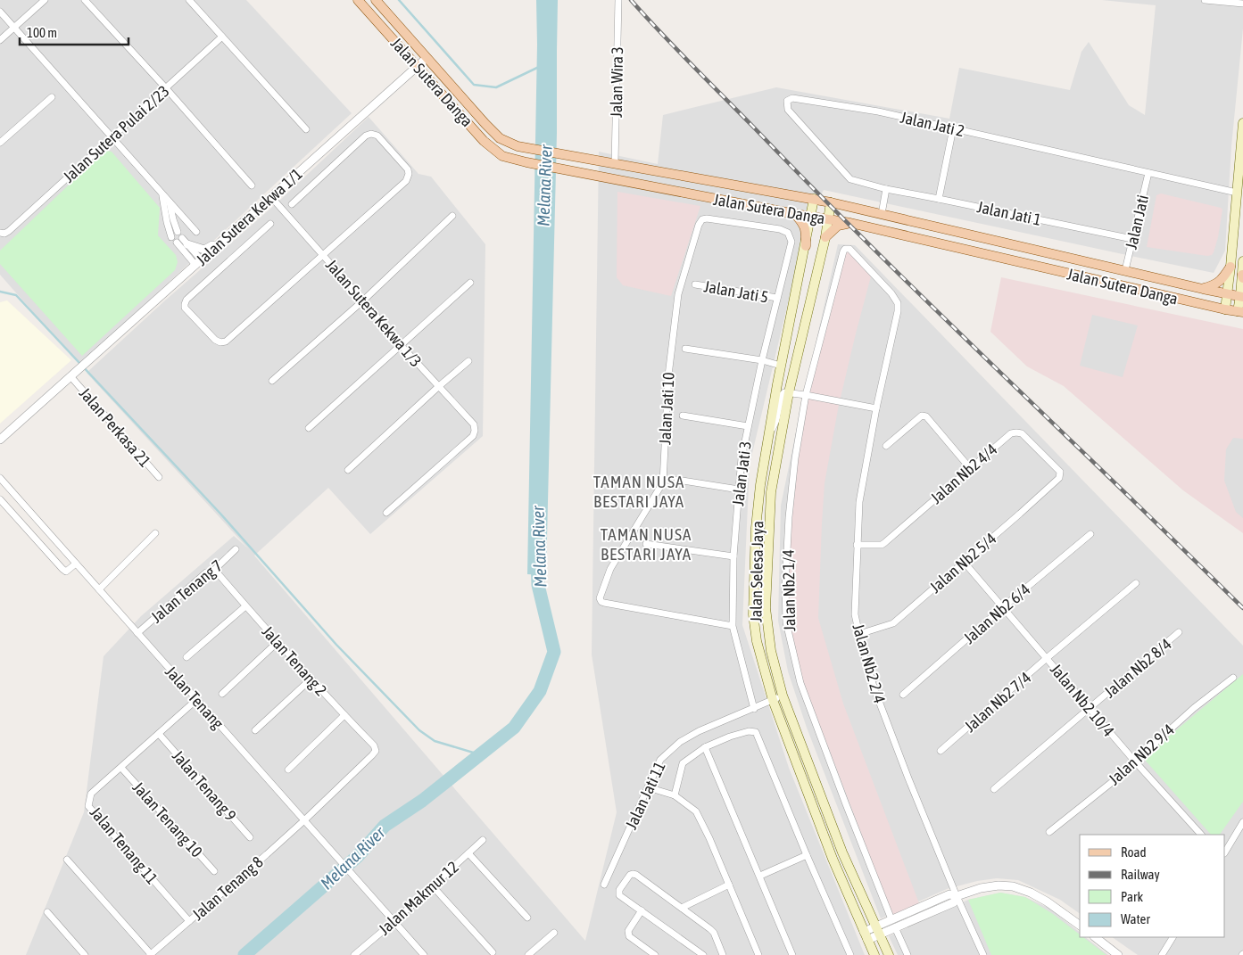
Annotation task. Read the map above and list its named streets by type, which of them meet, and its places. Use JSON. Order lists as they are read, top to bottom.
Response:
{
  "streets": {
    "main road": ["Jalan Sutera Danga", "Jalan Selesa Jaya"],
    "street": [
      "Jalan Wira 3",
      "Jalan Jati 2",
      "Jalan Sutera Pulai 2/23",
      "Jalan Jati 1",
      "Jalan Sutera Kekwa 1/1",
      "Jalan Jati",
      "Jalan Jati 5",
      "Jalan Sutera Kekwa 1/3",
      "Jalan Jati 10",
      "Jalan Perkasa 21",
      "Jalan Jati 3",
      "Jalan Nb2 4/4",
      "Jalan Nb2 5/4",
      "Jalan Nb2 1/4",
      "Jalan Tenang 7",
      "Jalan Nb2 6/4",
      "Jalan Tenang 2",
      "Jalan Nb2 2/4",
      "Jalan Nb2 8/4",
      "Jalan Tenang",
      "Jalan Nb2 10/4",
      "Jalan Nb2 7/4",
      "Jalan Nb2 9/4",
      "Jalan Tenang 9",
      "Jalan Jati 11",
      "Jalan Tenang 10",
      "Jalan Tenang 11",
      "Jalan Tenang 8",
      "Jalan Makmur 12"
    ]
  },
  "crossings": [
    ["Jalan Sutera Danga", "Jalan Wira 3"],
    ["Jalan Sutera Danga", "Jalan Sutera Kekwa 1/1"],
    ["Jalan Sutera Danga", "Jalan Jati"],
    ["Jalan Sutera Danga", "Jalan Selesa Jaya"],
    ["Jalan Jati 2", "Jalan Jati 1"],
    ["Jalan Jati 2", "Jalan Jati"],
    ["Jalan Jati 1", "Jalan Jati"],
    ["Jalan Sutera Kekwa 1/1", "Jalan Sutera Kekwa 1/3"],
    ["Jalan Sutera Kekwa 1/1", "Jalan Perkasa 21"],
    ["Jalan Jati 5", "Jalan Jati 3"],
    ["Jalan Jati 10", "Jalan Jati 3"],
    ["Jalan Jati 3", "Jalan Jati 11"],
    ["Jalan Nb2 4/4", "Jalan Nb2 5/4"],
    ["Jalan Nb2 4/4", "Jalan Nb2 2/4"],
    ["Jalan Nb2 5/4", "Jalan Nb2 2/4"],
    ["Jalan Nb2 5/4", "Jalan Nb2 10/4"],
    ["Jalan Selesa Jaya", "Jalan Jati 11"],
    ["Jalan Nb2 1/4", "Jalan Nb2 2/4"],
    ["Jalan Tenang 7", "Jalan Tenang 2"],
    ["Jalan Tenang 7", "Jalan Tenang"],
    ["Jalan Nb2 6/4", "Jalan Nb2 10/4"],
    ["Jalan Tenang 2", "Jalan Tenang 8"],
    ["Jalan Nb2 8/4", "Jalan Nb2 10/4"],
    ["Jalan Tenang", "Jalan Tenang 11"],
    ["Jalan Tenang", "Jalan Tenang 8"],
    ["Jalan Tenang", "Jalan Makmur 12"],
    ["Jalan Nb2 10/4", "Jalan Nb2 7/4"],
    ["Jalan Nb2 10/4", "Jalan Nb2 9/4"],
    ["Jalan Tenang 9", "Jalan Tenang 11"],
    ["Jalan Tenang 10", "Jalan Tenang 11"],
    ["Jalan Tenang 11", "Jalan Tenang 8"]
  ],
  "districts": ["TAMAN NUSA BESTARI JAYA", "TAMAN NUSA BESTARI JAYA"],
  "water": ["Melana River"],
  "legend": [
    "Road",
    "Railway",
    "Park",
    "Water"
  ],
  "scale_bar": "100 m"
}
